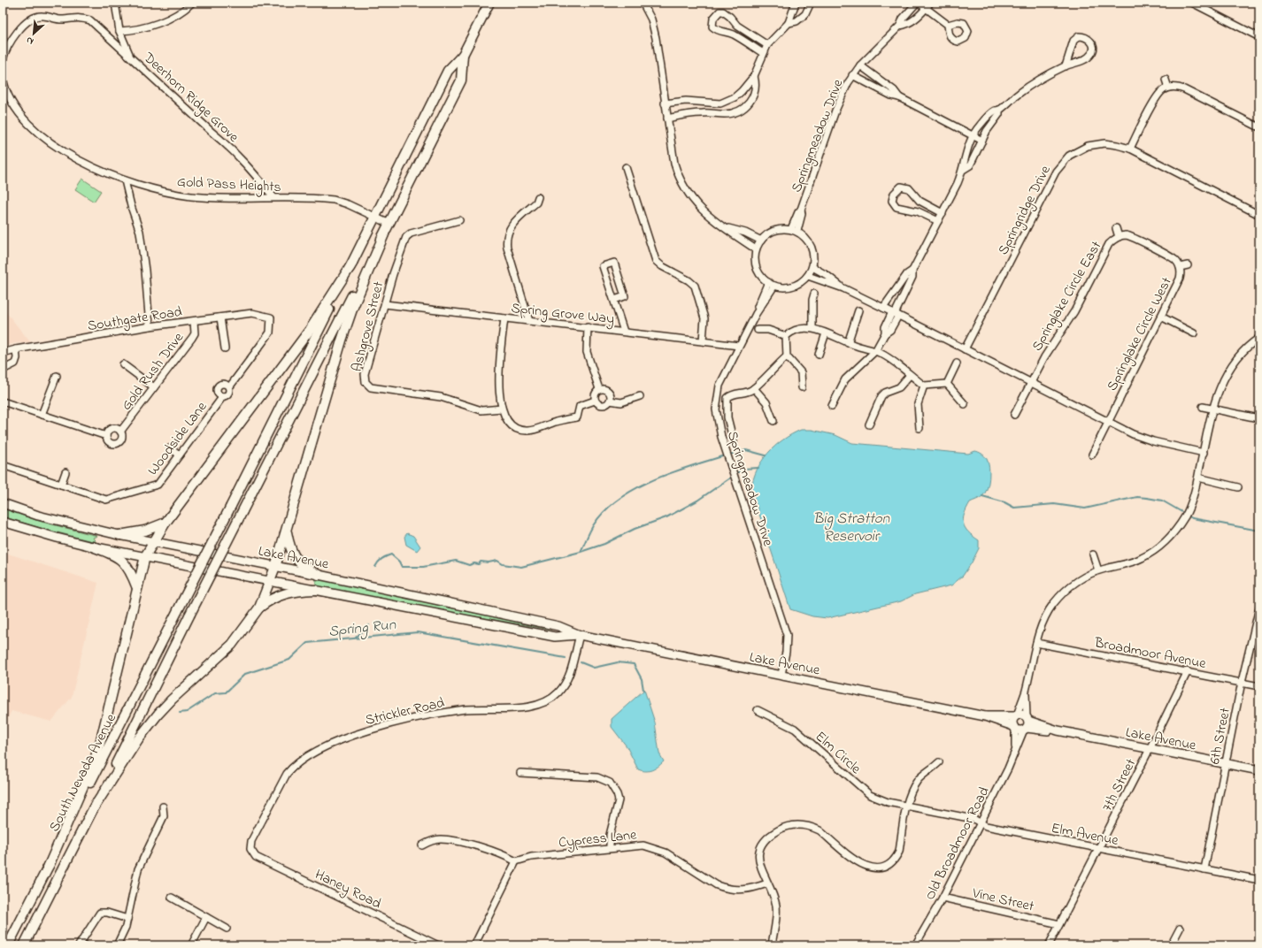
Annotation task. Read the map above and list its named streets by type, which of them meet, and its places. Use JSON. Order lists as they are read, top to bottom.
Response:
{
  "streets": {
    "highway": ["South Nevada Avenue"],
    "main road": ["Lake Avenue"],
    "street": [
      "Deerhorn Ridge Grove",
      "Springmeadow Drive",
      "Gold Pass Heights",
      "Springridge Drive",
      "Springlake Circle East",
      "Spring Grove Way",
      "Southgate Road",
      "Ashgrove Street",
      "Springlake Circle West",
      "Gold Rush Drive",
      "Woodside Lane",
      "Broadmoor Avenue",
      "Strickler Road",
      "6th Street",
      "Elm Circle",
      "7th Street",
      "Elm Avenue",
      "Cypress Lane",
      "Old Broadmoor Road",
      "Haney Road",
      "Vine Street"
    ]
  },
  "crossings": [
    ["Deerhorn Ridge Grove", "Gold Pass Heights"],
    ["Springmeadow Drive", "Spring Grove Way"],
    ["Springmeadow Drive", "Lake Avenue"],
    ["Springlake Circle East", "Springlake Circle West"],
    ["Spring Grove Way", "Ashgrove Street"],
    ["Southgate Road", "Gold Rush Drive"],
    ["Southgate Road", "Woodside Lane"],
    ["Lake Avenue", "Strickler Road"],
    ["Lake Avenue", "6th Street"],
    ["Lake Avenue", "7th Street"],
    ["Lake Avenue", "Old Broadmoor Road"],
    ["Broadmoor Avenue", "6th Street"],
    ["Broadmoor Avenue", "7th Street"],
    ["Broadmoor Avenue", "Old Broadmoor Road"],
    ["Strickler Road", "Haney Road"],
    ["6th Street", "Elm Avenue"],
    ["Elm Circle", "Elm Avenue"],
    ["7th Street", "Elm Avenue"],
    ["7th Street", "Vine Street"],
    ["Elm Avenue", "Old Broadmoor Road"],
    ["Old Broadmoor Road", "Vine Street"]
  ],
  "water": ["Big Stratton Reservoir", "Spring Run"],
  "north": "bottom left"
}
